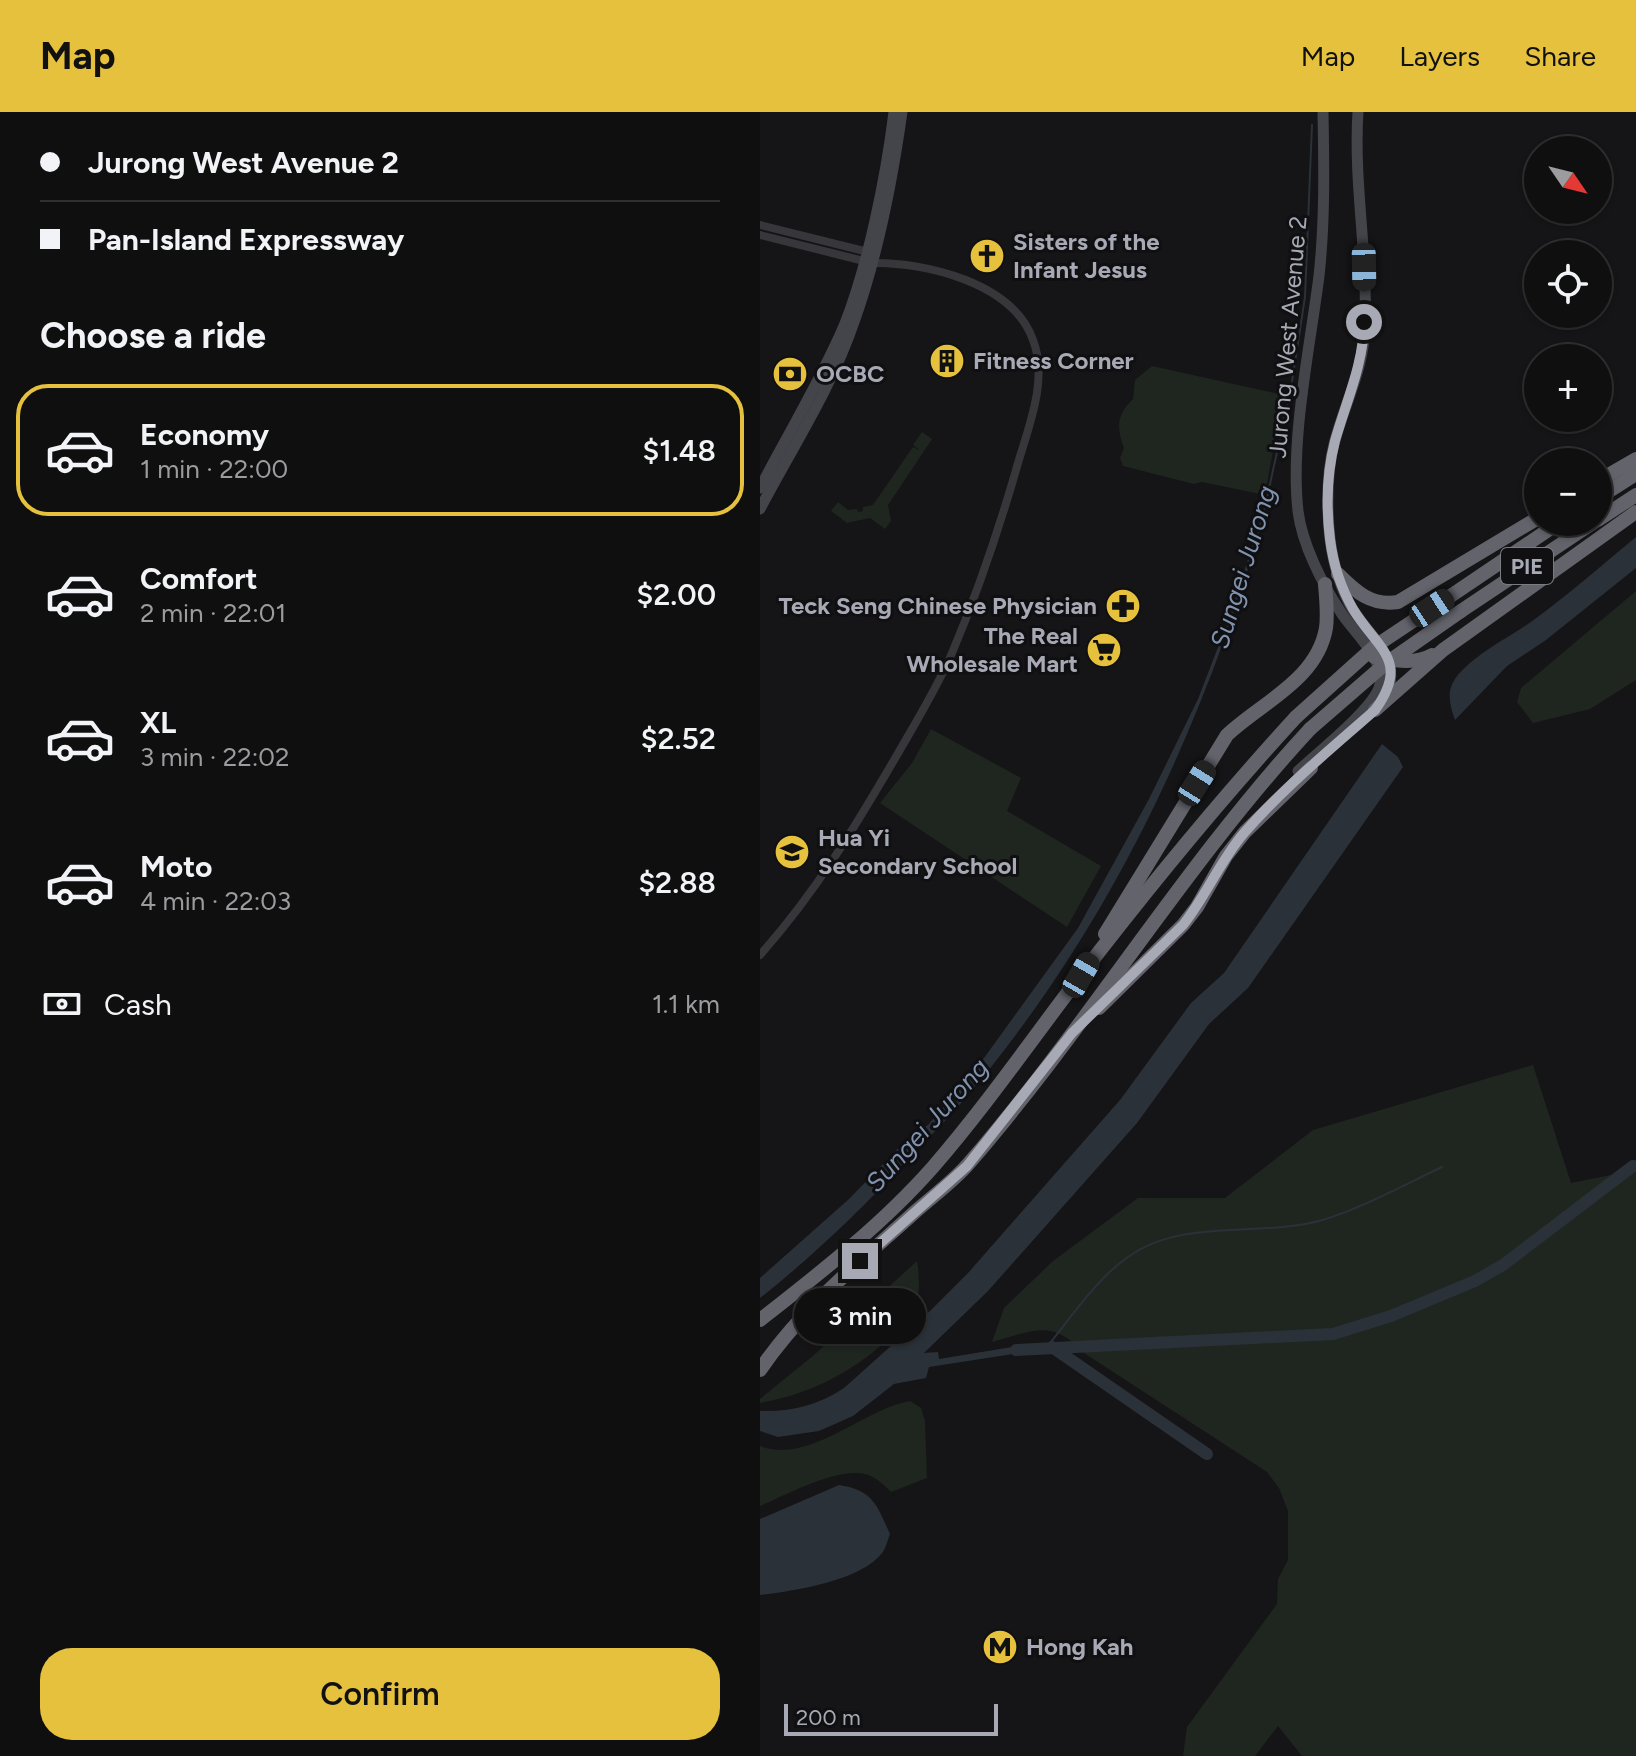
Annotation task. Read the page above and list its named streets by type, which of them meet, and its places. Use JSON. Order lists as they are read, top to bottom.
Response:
{
  "streets": {
    "highway": ["PIE"],
    "main road": ["Jurong West Avenue 2"]
  },
  "water": ["Sungei Jurong"],
  "places": {
    "church": ["Sisters of the Infant Jesus"],
    "building": ["Fitness Corner"],
    "bank": ["OCBC"],
    "pharmacy": ["Teck Seng Chinese Physician"],
    "supermarket": ["The Real Wholesale Mart"],
    "school or university": ["Hua Yi Secondary School"],
    "metro station": ["Hong Kah"]
  },
  "scale_bar": "200 m",
  "north": "bottom right",
  "page": {
    "header": "Map",
    "nav": ["Map", "Layers", "Share"],
    "banner": ["Jurong West Avenue 2", "Pan-Island Expressway"],
    "map_buttons": ["+", "−"],
    "heading": "Choose a ride",
    "list": [
      {
        "name": "Economy",
        "note": "1 min · 22:00",
        "value": "$1.48"
      },
      {
        "name": "Comfort",
        "note": "2 min · 22:01",
        "value": "$2.00"
      },
      {
        "name": "XL",
        "note": "3 min · 22:02",
        "value": "$2.52"
      },
      {
        "name": "Moto",
        "note": "4 min · 22:03",
        "value": "$2.88"
      }
    ],
    "pay": ["Cash", "1.1 km"],
    "bubble": "3 min",
    "buttons": "Confirm",
    "scale": "200 m"
  }
}
